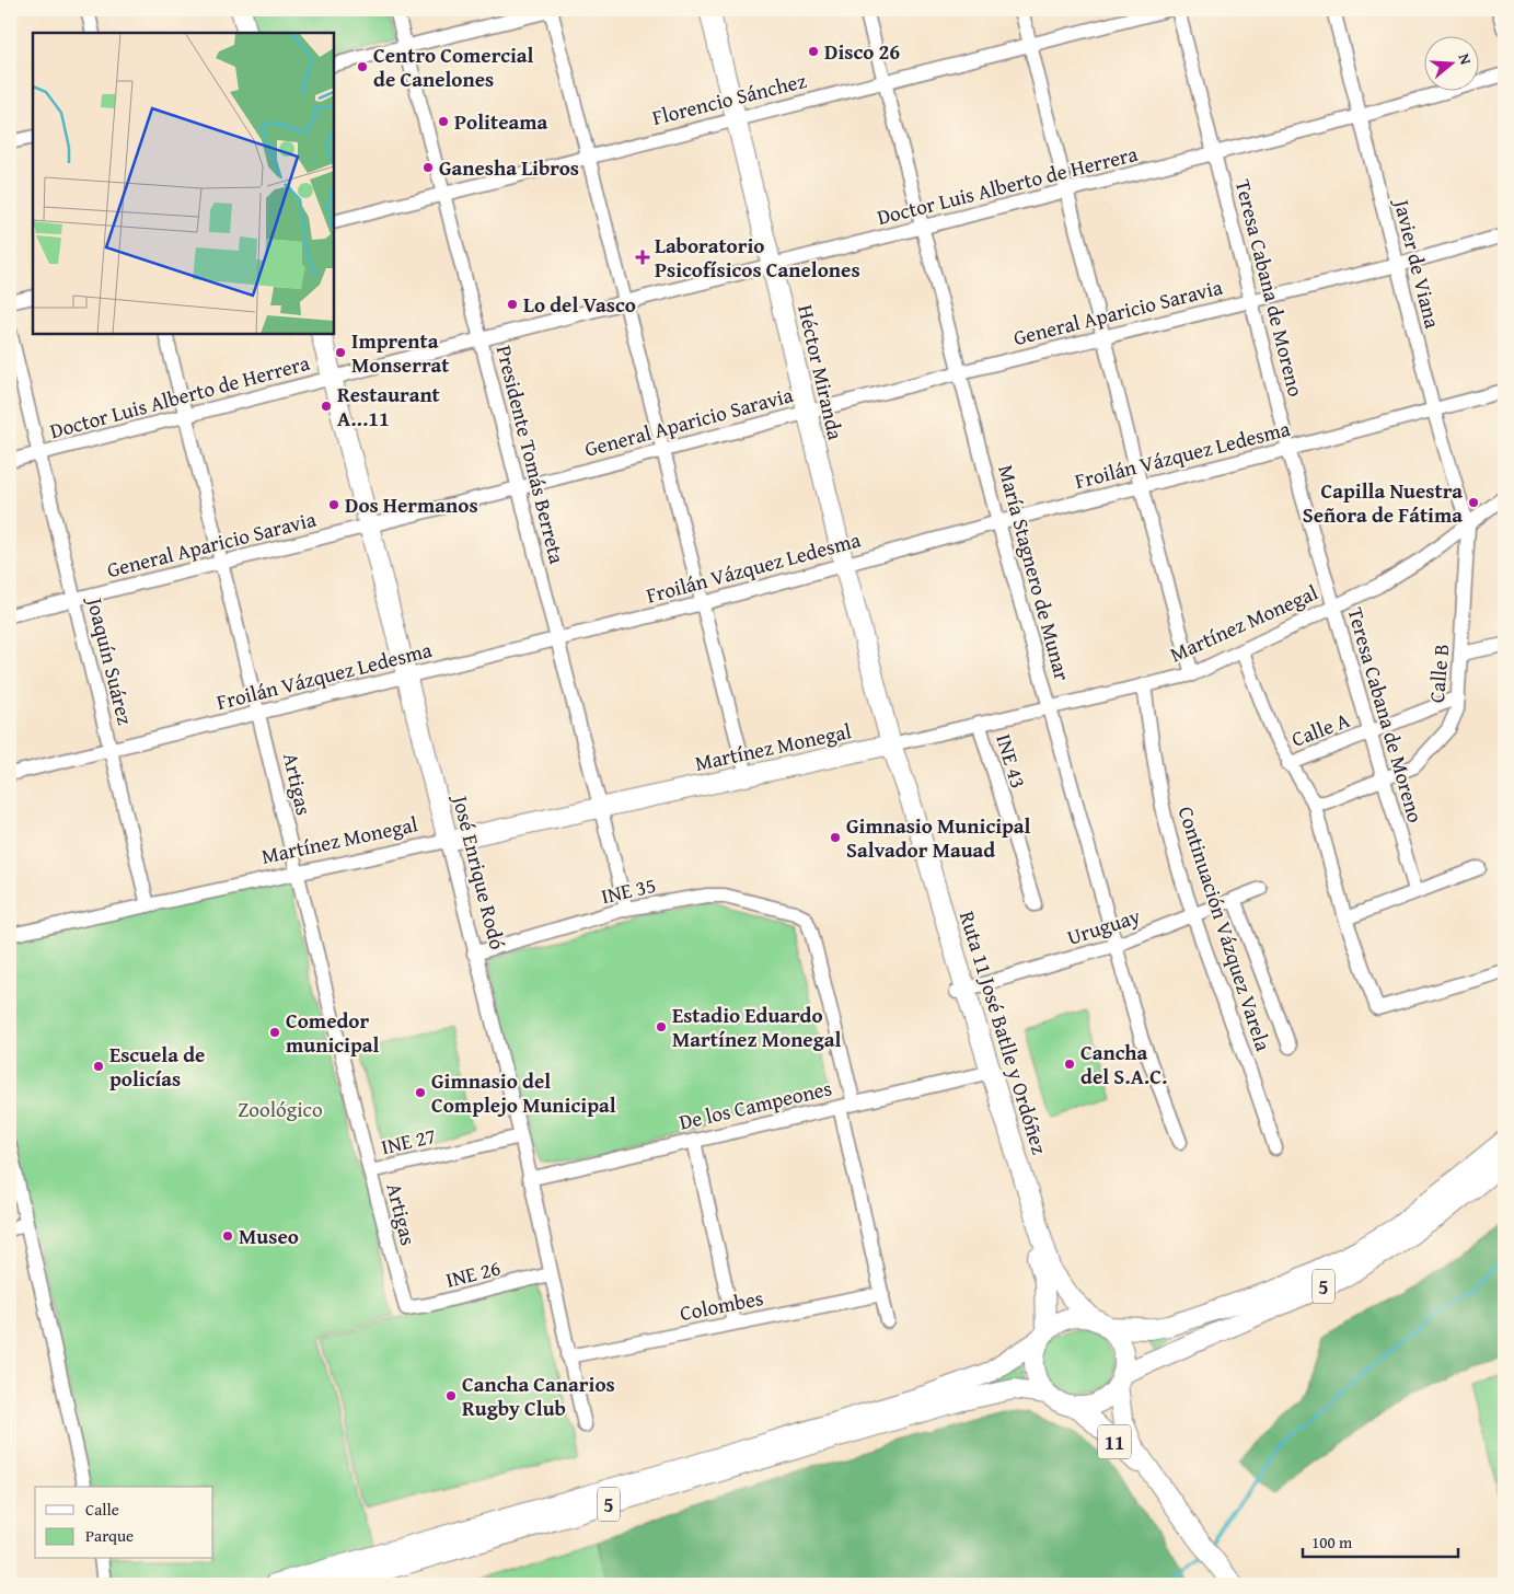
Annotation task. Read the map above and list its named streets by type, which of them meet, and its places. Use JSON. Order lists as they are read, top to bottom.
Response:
{
  "streets": {
    "highway": [
      "Héctor Miranda",
      "Martínez Monegal",
      "José Enrique Rodó",
      "Ruta 11 José Batlle y Ordóñez",
      "5",
      "11"
    ],
    "street": [
      "Florencio Sánchez",
      "Doctor Luis Alberto de Herrera",
      "Javier de Viana",
      "Teresa Cabana de Moreno",
      "General Aparicio Saravia",
      "Presidente Tomás Berreta",
      "Froilán Vázquez Ledesma",
      "María Stagnero de Munar",
      "Joaquín Suárez",
      "Calle B",
      "Calle A",
      "INE 43",
      "Artigas",
      "INE 35",
      "Uruguay",
      "Continuación Vázquez Varela",
      "De los Campeones",
      "INE 27",
      "INE 26",
      "Colombes"
    ]
  },
  "crossings": [
    ["Florencio Sánchez", "Héctor Miranda"],
    ["Florencio Sánchez", "Presidente Tomás Berreta"],
    ["Florencio Sánchez", "María Stagnero de Munar"],
    ["Doctor Luis Alberto de Herrera", "Javier de Viana"],
    ["Doctor Luis Alberto de Herrera", "Teresa Cabana de Moreno"],
    ["Doctor Luis Alberto de Herrera", "Héctor Miranda"],
    ["Doctor Luis Alberto de Herrera", "Presidente Tomás Berreta"],
    ["Doctor Luis Alberto de Herrera", "María Stagnero de Munar"],
    ["Doctor Luis Alberto de Herrera", "Joaquín Suárez"],
    ["Doctor Luis Alberto de Herrera", "Artigas"],
    ["Doctor Luis Alberto de Herrera", "José Enrique Rodó"],
    ["Javier de Viana", "General Aparicio Saravia"],
    ["Javier de Viana", "Froilán Vázquez Ledesma"],
    ["Javier de Viana", "Martínez Monegal"],
    ["Javier de Viana", "Calle B"],
    ["Teresa Cabana de Moreno", "General Aparicio Saravia"],
    ["Teresa Cabana de Moreno", "Froilán Vázquez Ledesma"],
    ["Teresa Cabana de Moreno", "Martínez Monegal"],
    ["Teresa Cabana de Moreno", "Calle B"],
    ["Teresa Cabana de Moreno", "Calle A"],
    ["General Aparicio Saravia", "Héctor Miranda"],
    ["General Aparicio Saravia", "Presidente Tomás Berreta"],
    ["General Aparicio Saravia", "María Stagnero de Munar"],
    ["General Aparicio Saravia", "Joaquín Suárez"],
    ["General Aparicio Saravia", "Artigas"],
    ["General Aparicio Saravia", "José Enrique Rodó"],
    ["Héctor Miranda", "Froilán Vázquez Ledesma"],
    ["Héctor Miranda", "Martínez Monegal"],
    ["Héctor Miranda", "Ruta 11 José Batlle y Ordóñez"],
    ["Presidente Tomás Berreta", "Froilán Vázquez Ledesma"],
    ["Presidente Tomás Berreta", "Martínez Monegal"],
    ["Presidente Tomás Berreta", "INE 35"],
    ["Froilán Vázquez Ledesma", "María Stagnero de Munar"],
    ["Froilán Vázquez Ledesma", "Joaquín Suárez"],
    ["Froilán Vázquez Ledesma", "Artigas"],
    ["Froilán Vázquez Ledesma", "José Enrique Rodó"],
    ["María Stagnero de Munar", "Martínez Monegal"],
    ["María Stagnero de Munar", "Uruguay"],
    ["Martínez Monegal", "Joaquín Suárez"],
    ["Martínez Monegal", "Calle B"],
    ["Martínez Monegal", "INE 43"],
    ["Martínez Monegal", "Artigas"],
    ["Martínez Monegal", "José Enrique Rodó"],
    ["Martínez Monegal", "Continuación Vázquez Varela"],
    ["Martínez Monegal", "Ruta 11 José Batlle y Ordóñez"],
    ["Calle B", "Calle A"],
    ["Artigas", "INE 27"],
    ["Artigas", "INE 26"],
    ["José Enrique Rodó", "INE 35"],
    ["José Enrique Rodó", "De los Campeones"],
    ["José Enrique Rodó", "INE 27"],
    ["José Enrique Rodó", "INE 26"],
    ["José Enrique Rodó", "Colombes"],
    ["INE 35", "De los Campeones"],
    ["Uruguay", "Continuación Vázquez Varela"],
    ["Uruguay", "Ruta 11 José Batlle y Ordóñez"],
    ["Ruta 11 José Batlle y Ordóñez", "De los Campeones"],
    ["Ruta 11 José Batlle y Ordóñez", "5"],
    ["Ruta 11 José Batlle y Ordóñez", "11"],
    ["5", "11"]
  ],
  "parks": ["Zoológico"],
  "places": {
    "other": [
      "Disco 26",
      "Centro Comercial de Canelones",
      "Politeama",
      "Ganesha Libros",
      "Lo del Vasco",
      "Imprenta Monserrat",
      "Restaurant A...11",
      "Capilla Nuestra Señora de Fátima",
      "Dos Hermanos",
      "Gimnasio Municipal Salvador Mauad",
      "Estadio Eduardo Martínez Monegal",
      "Comedor municipal",
      "Cancha del S.A.C.",
      "Escuela de policías",
      "Gimnasio del Complejo Municipal",
      "Museo",
      "Cancha Canarios Rugby Club"
    ],
    "health": ["Laboratorio Psicofísicos Canelones"]
  },
  "legend": ["Calle", "Parque"],
  "scale_bar": "100 m",
  "north": "right"
}
